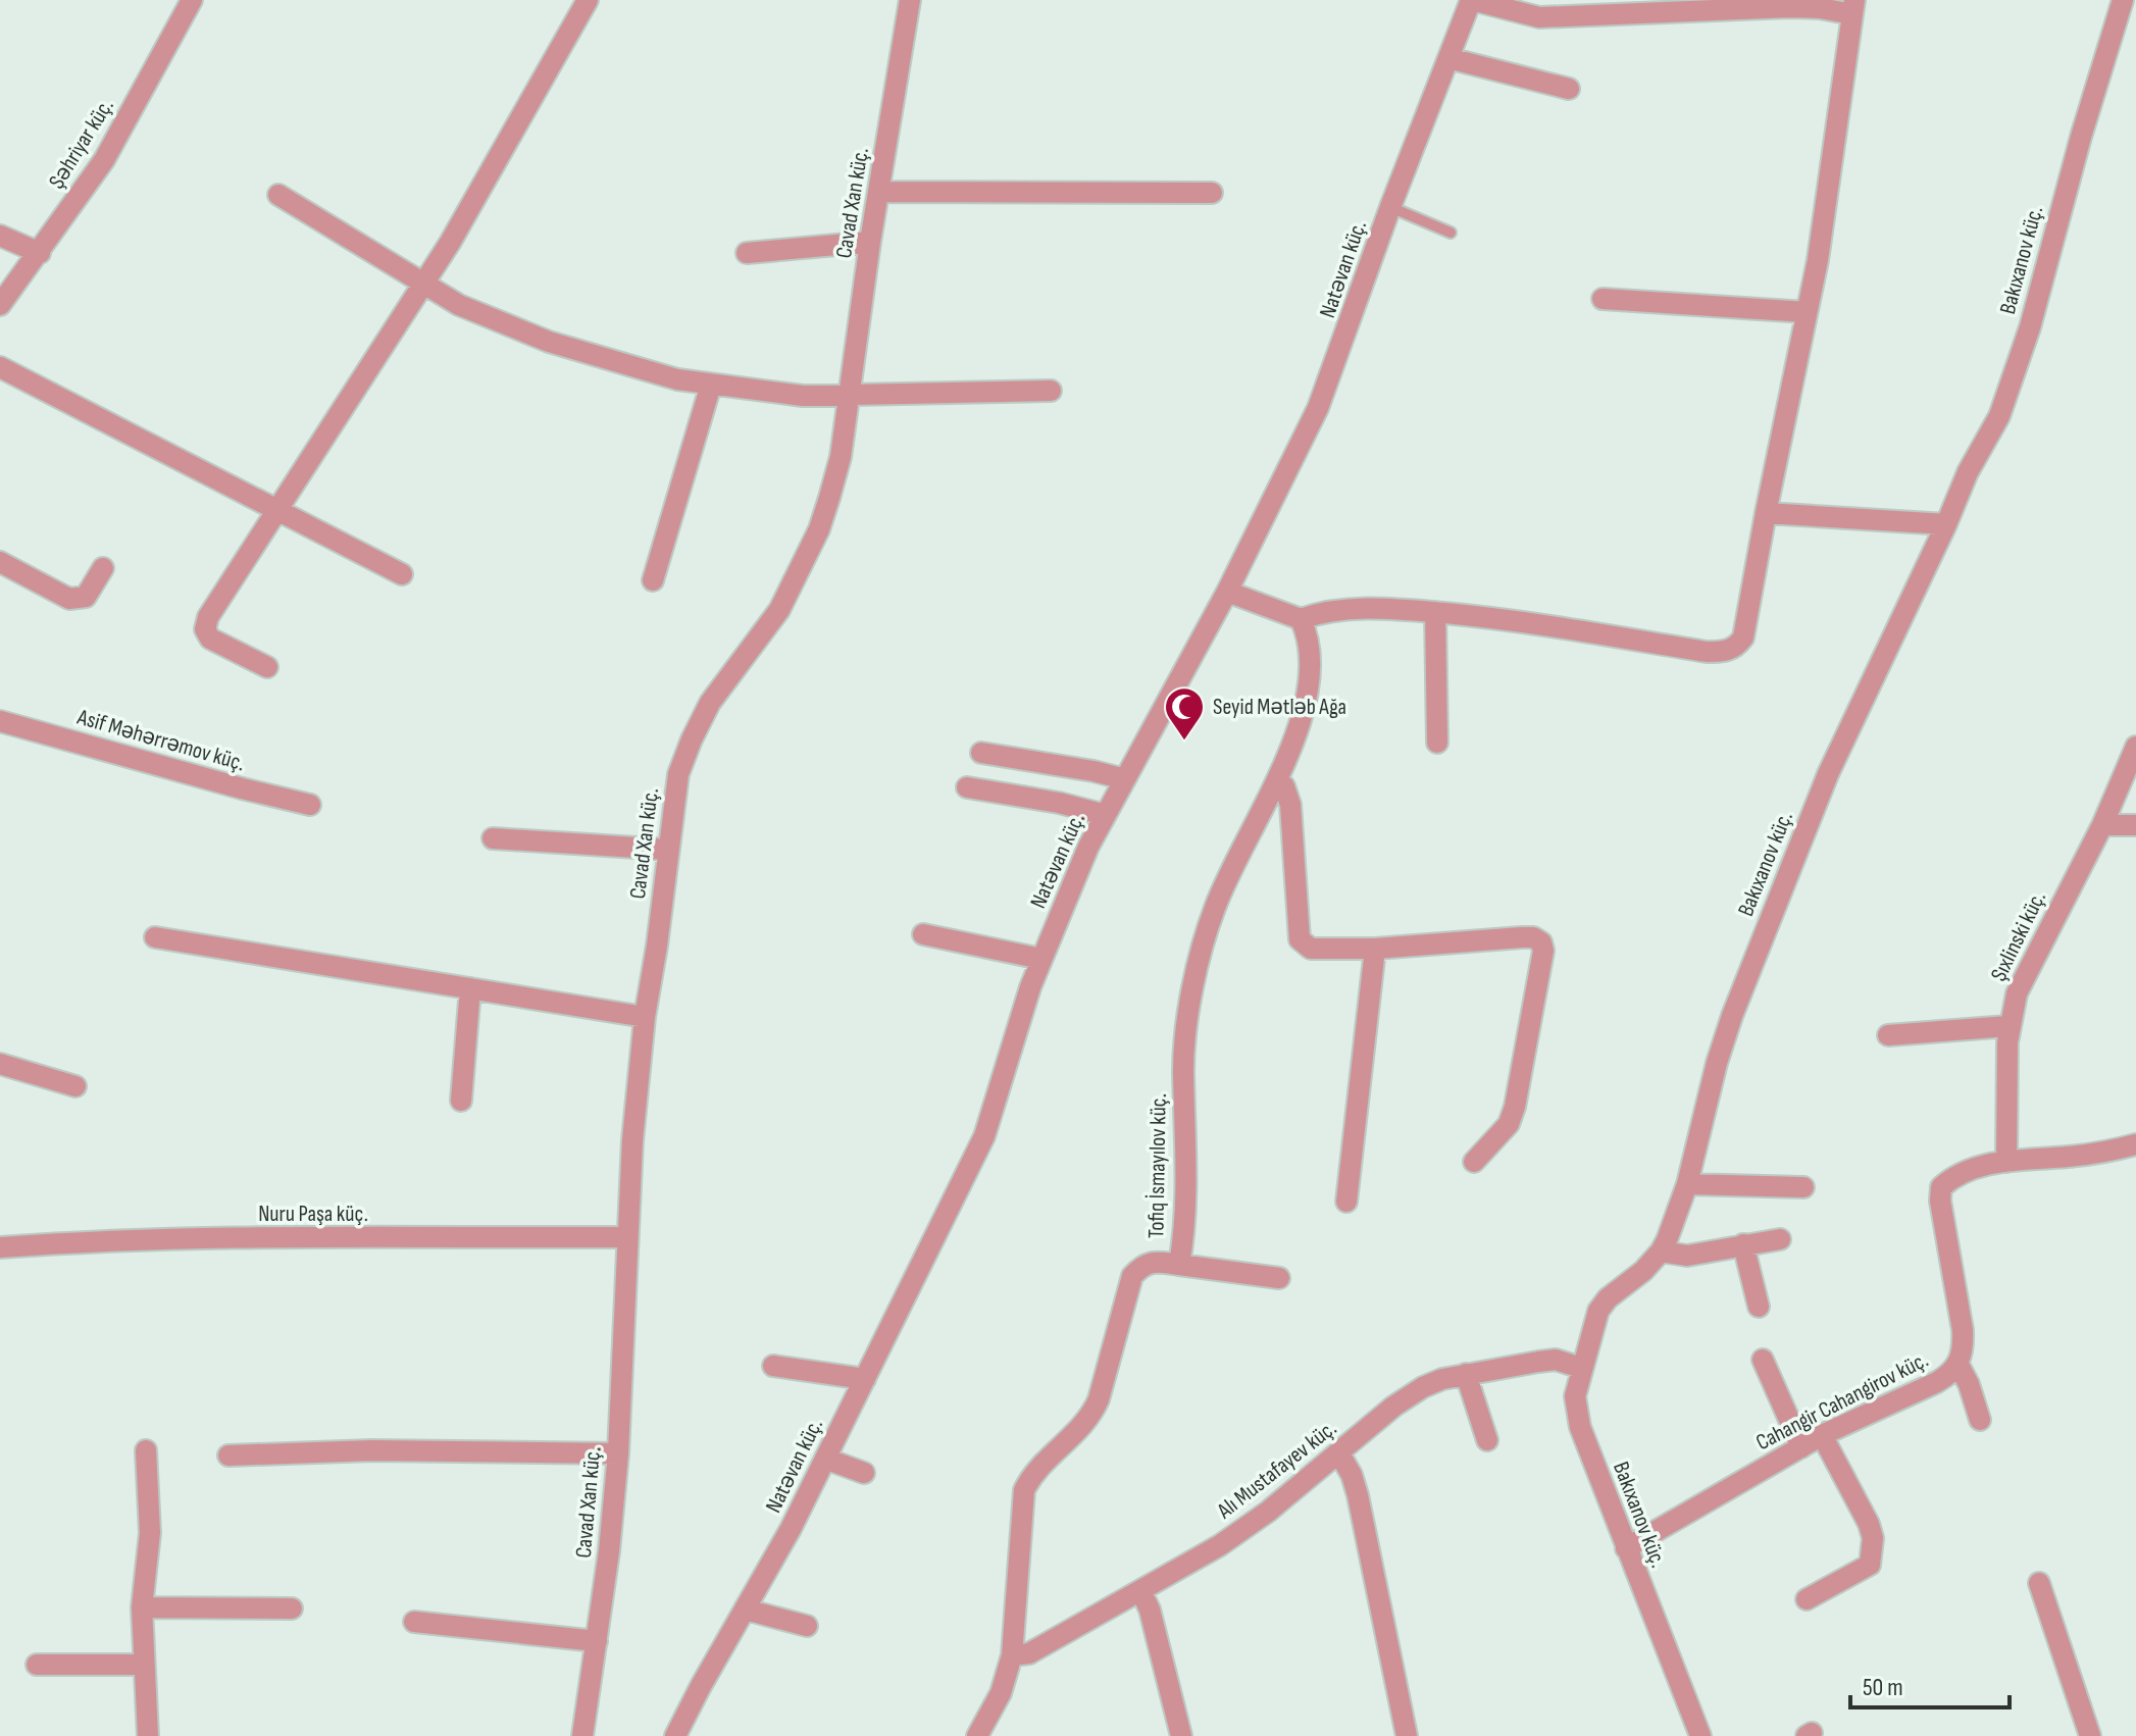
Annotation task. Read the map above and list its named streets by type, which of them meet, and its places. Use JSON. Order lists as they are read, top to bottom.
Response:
{
  "streets": {
    "street": [
      "Şəhriyar küç.",
      "Cavad Xan küç.",
      "Bakıxanov küç.",
      "Natəvan küç.",
      "Asif Məhərrəmov küç.",
      "Şıxlinski küç.",
      "Tofiq İsmayılov küç.",
      "Nuru Paşa küç.",
      "Cahangir Cahangirov küç.",
      "Alı Mustafayev küç."
    ]
  },
  "crossings": [
    ["Cavad Xan küç.", "Nuru Paşa küç."],
    ["Bakıxanov küç.", "Cahangir Cahangirov küç."],
    ["Bakıxanov küç.", "Alı Mustafayev küç."],
    ["Şıxlinski küç.", "Cahangir Cahangirov küç."],
    ["Tofiq İsmayılov küç.", "Alı Mustafayev küç."]
  ],
  "places": {
    "mosque": ["Seyid Mətləb Ağa"]
  },
  "scale_bar": "50 m"
}
